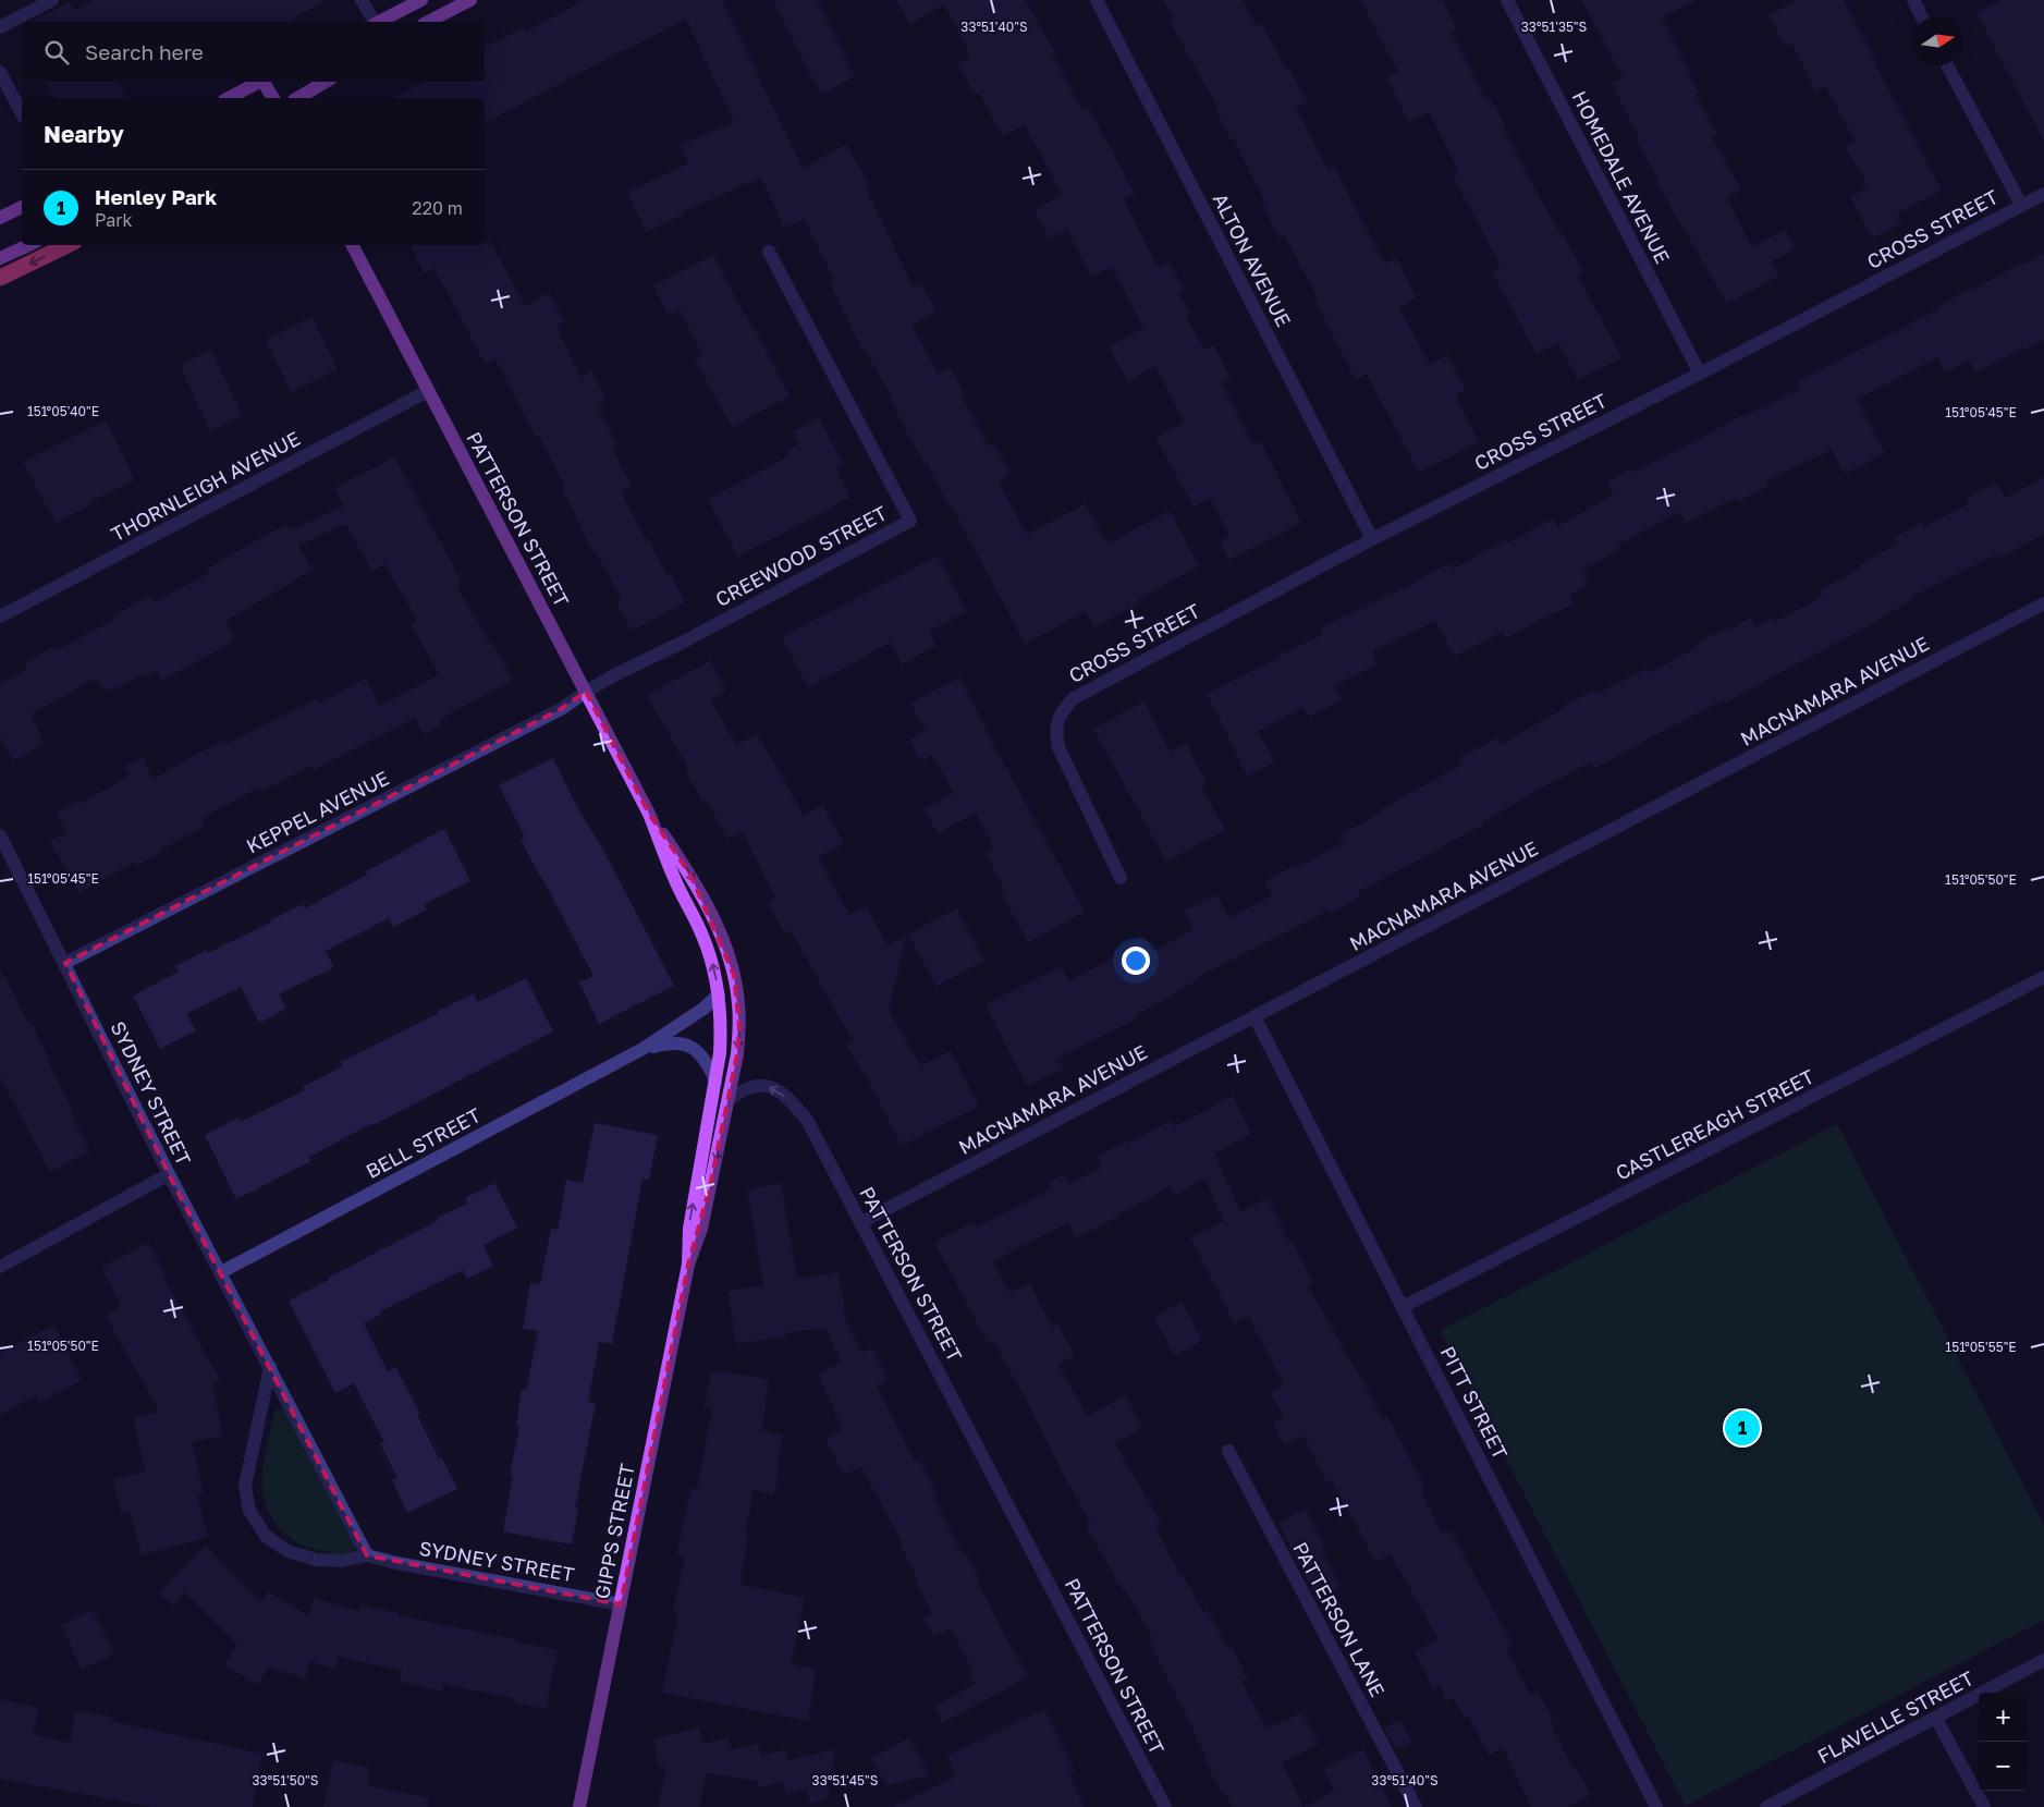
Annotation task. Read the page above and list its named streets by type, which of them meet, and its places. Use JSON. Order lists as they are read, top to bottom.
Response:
{
  "streets": {
    "main road": ["PATTERSON STREET", "GIPPS STREET"],
    "street": [
      "HOMEDALE AVENUE",
      "CROSS STREET",
      "ALTON AVENUE",
      "THORNLEIGH AVENUE",
      "CREEWOOD STREET",
      "MACNAMARA AVENUE",
      "KEPPEL AVENUE",
      "SYDNEY STREET",
      "CASTLEREAGH STREET",
      "BELL STREET",
      "PITT STREET",
      "PATTERSON LANE",
      "FLAVELLE STREET"
    ]
  },
  "crossings": [
    ["HOMEDALE AVENUE", "CROSS STREET"],
    ["CROSS STREET", "ALTON AVENUE"],
    ["THORNLEIGH AVENUE", "PATTERSON STREET"],
    ["PATTERSON STREET", "CREEWOOD STREET"],
    ["PATTERSON STREET", "MACNAMARA AVENUE"],
    ["PATTERSON STREET", "KEPPEL AVENUE"],
    ["PATTERSON STREET", "BELL STREET"],
    ["PATTERSON STREET", "GIPPS STREET"],
    ["CREEWOOD STREET", "KEPPEL AVENUE"],
    ["MACNAMARA AVENUE", "PITT STREET"],
    ["KEPPEL AVENUE", "SYDNEY STREET"],
    ["SYDNEY STREET", "BELL STREET"],
    ["SYDNEY STREET", "GIPPS STREET"],
    ["CASTLEREAGH STREET", "PITT STREET"],
    ["BELL STREET", "GIPPS STREET"]
  ],
  "north": "right",
  "page": {
    "search": "Search here",
    "heading": "Nearby",
    "list": [
      {
        "mark": "1",
        "name": "Henley Park",
        "note": "Park",
        "value": "220 m"
      }
    ],
    "pins": "1",
    "map_buttons": ["+", "−"]
  },
  "coordinates": [
    "33°51'35\"S",
    "33°51'40\"S",
    "151°05'40\"E",
    "151°05'45\"E",
    "151°05'50\"E",
    "151°05'55\"E",
    "33°51'50\"S",
    "33°51'45\"S"
  ]
}
